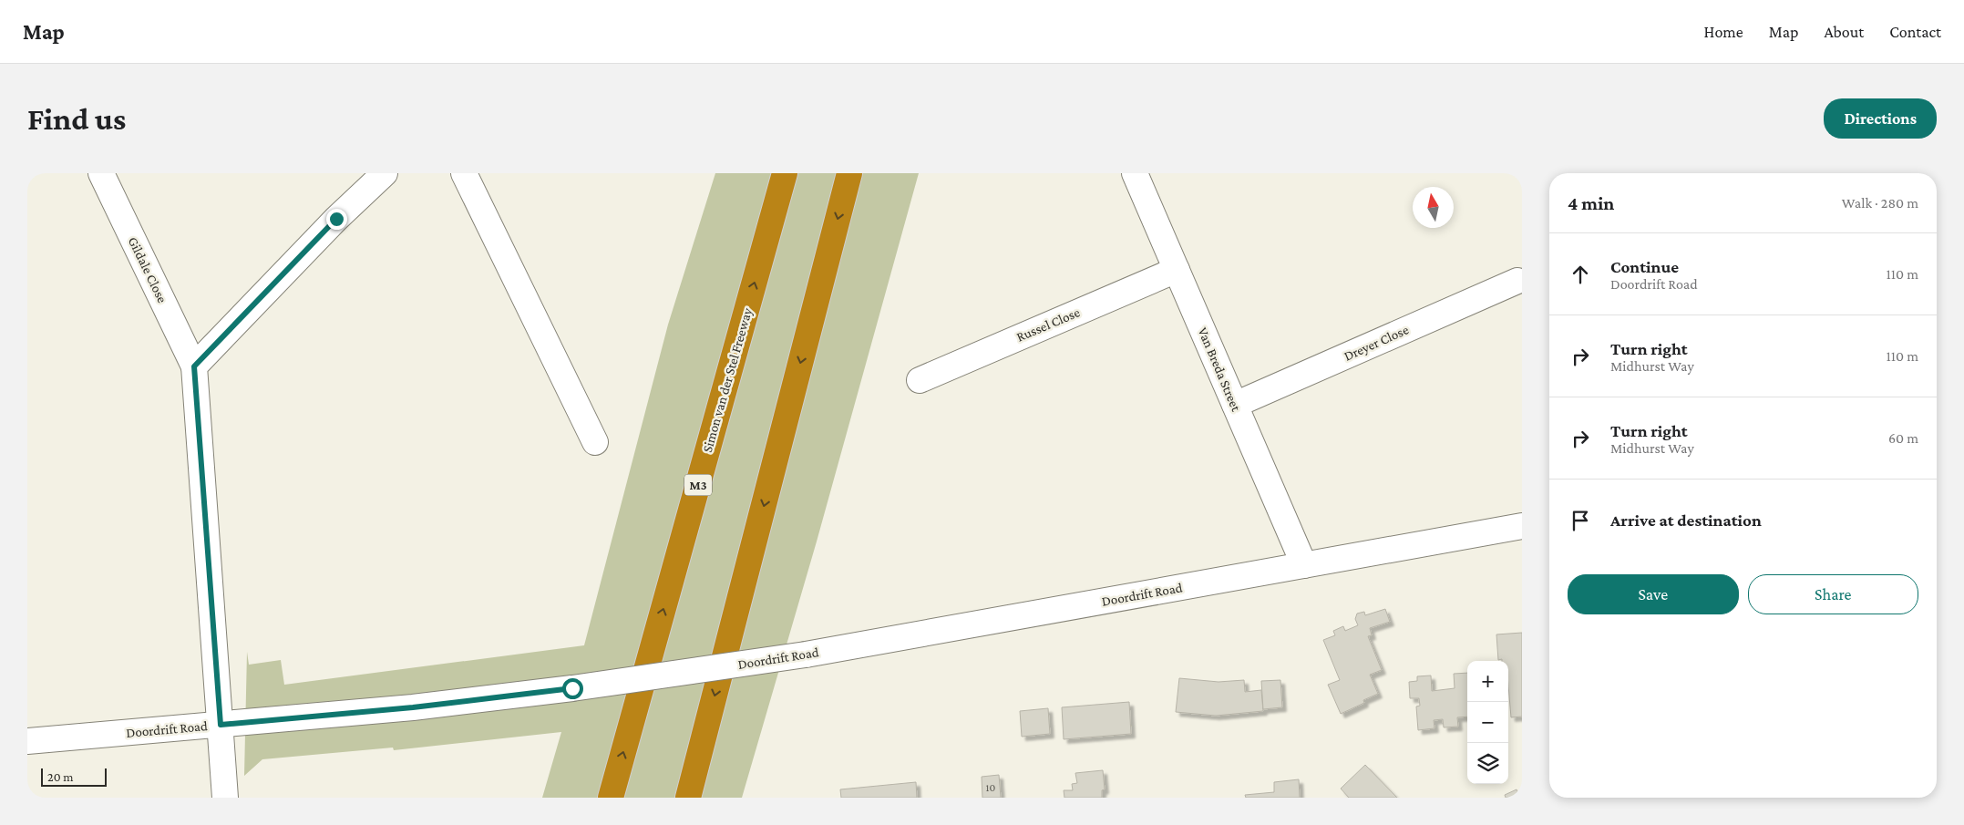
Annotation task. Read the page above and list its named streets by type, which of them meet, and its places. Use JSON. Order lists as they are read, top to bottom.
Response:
{
  "streets": {
    "highway": ["Simon van der Stel Freeway", "M3"],
    "street": [
      "Gildale Close",
      "Russel Close",
      "Dreyer Close",
      "Van Breda Street",
      "Doordrift Road"
    ]
  },
  "crossings": [
    ["Russel Close", "Van Breda Street"],
    ["Dreyer Close", "Van Breda Street"],
    ["Van Breda Street", "Doordrift Road"]
  ],
  "house_numbers": ["10"],
  "scale_bar": "20 m",
  "north": "top",
  "page": {
    "header": "Map",
    "nav": [
      "Home",
      "Map",
      "About",
      "Contact"
    ],
    "buttons": [
      "Directions",
      ["Save", "Share"]
    ],
    "title": "Find us",
    "heading": ["4 min", "Walk · 280 m"],
    "list": [
      ["Continue", "Doordrift Road", "110 m"],
      ["Turn right", "Midhurst Way", "110 m"],
      ["Turn right", "Midhurst Way", "60 m"],
      "Arrive at destination"
    ],
    "map_buttons": ["+", "−"],
    "scale": "20 m"
  }
}
